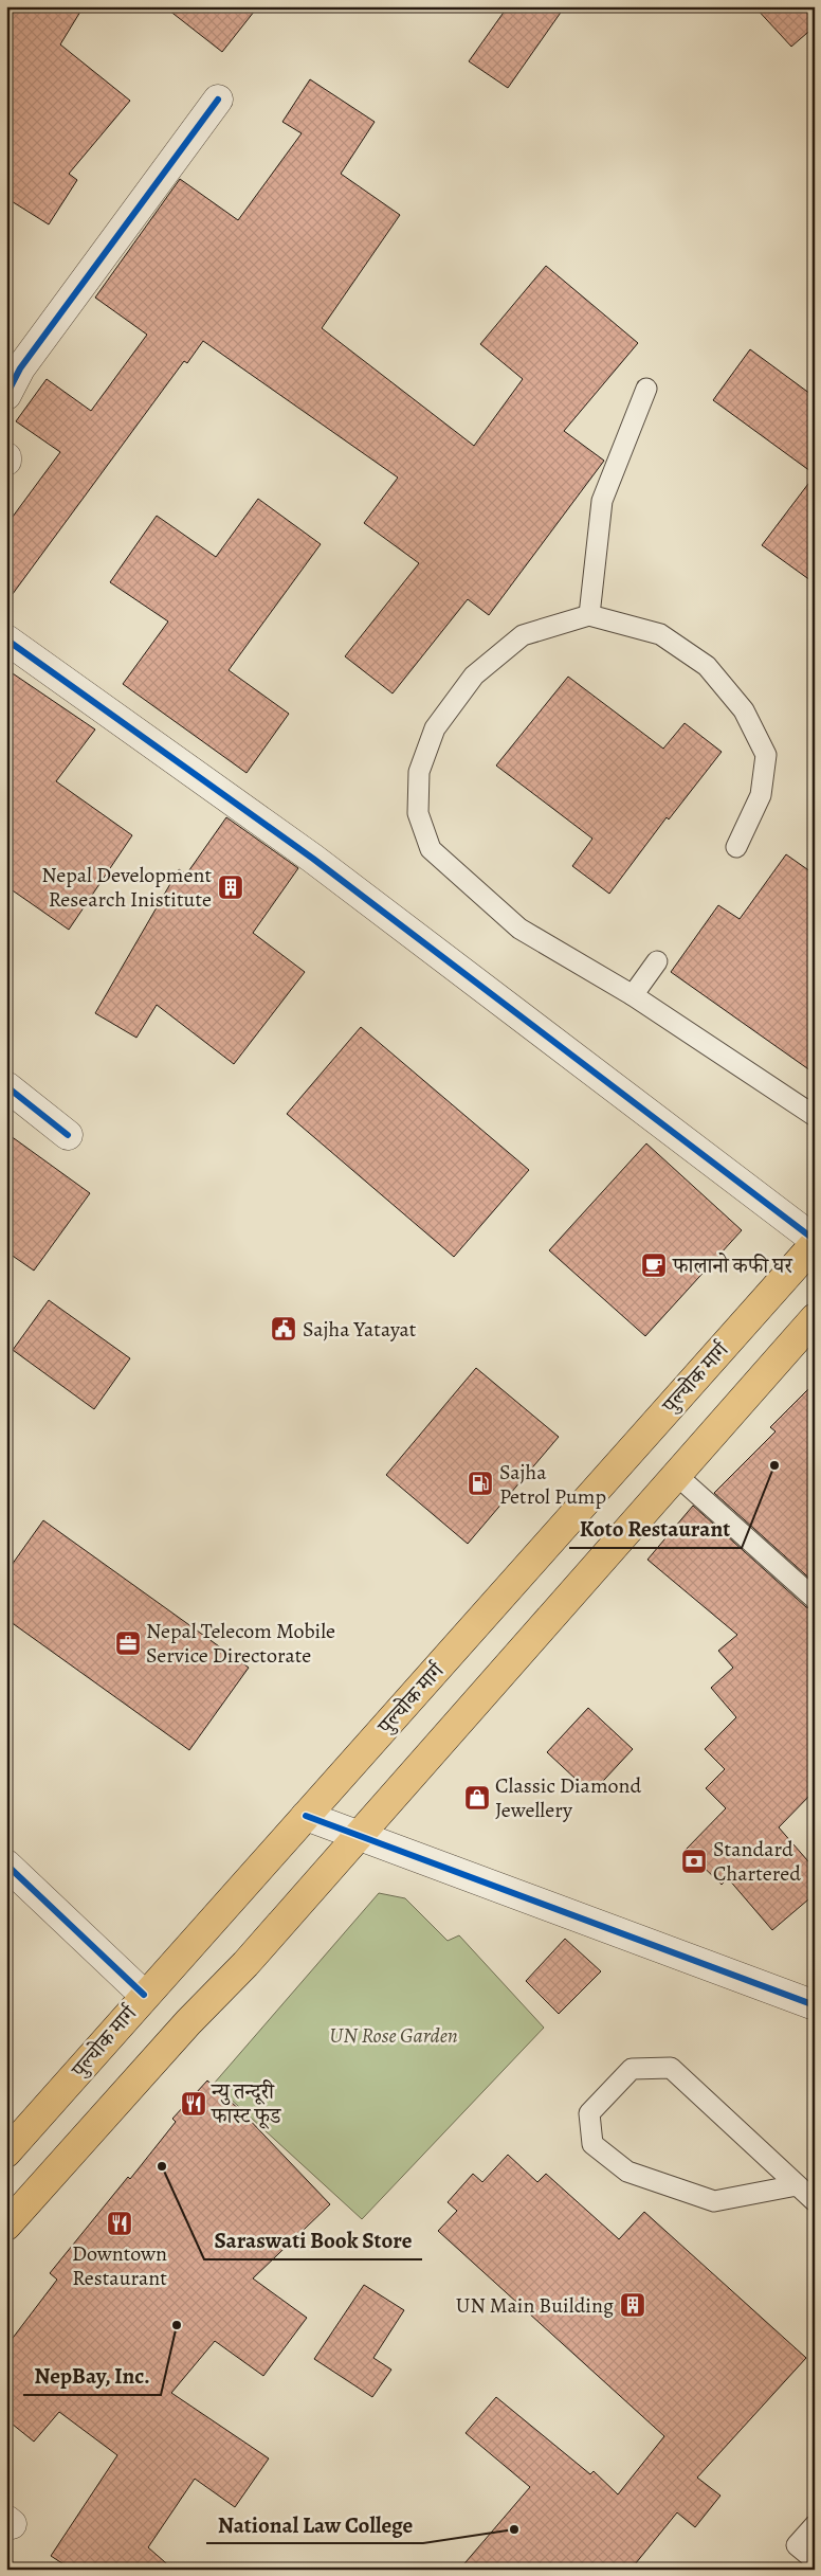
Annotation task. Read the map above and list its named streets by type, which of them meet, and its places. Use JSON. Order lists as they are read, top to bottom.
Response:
{
  "streets": {
    "main road": ["पुल्चोक मार्ग"]
  },
  "parks": ["UN Rose Garden"],
  "places": {
    "building": ["Nepal Development Research Inistitute", "UN Main Building"],
    "cafe": ["फालानो कफी घर"],
    "public building": ["Sajha Yatayat"],
    "other": [
      "Koto Restaurant",
      "Saraswati Book Store",
      "NepBay, Inc.",
      "National Law College"
    ],
    "fuel station": ["Sajha Petrol Pump"],
    "office": ["Nepal Telecom Mobile Service Directorate"],
    "shop": ["Classic Diamond Jewellery"],
    "bank": ["Standard Chartered"],
    "restaurant": ["न्यु तन्दूरी फास्ट फूड", "Downtown Restaurant"]
  }
}
